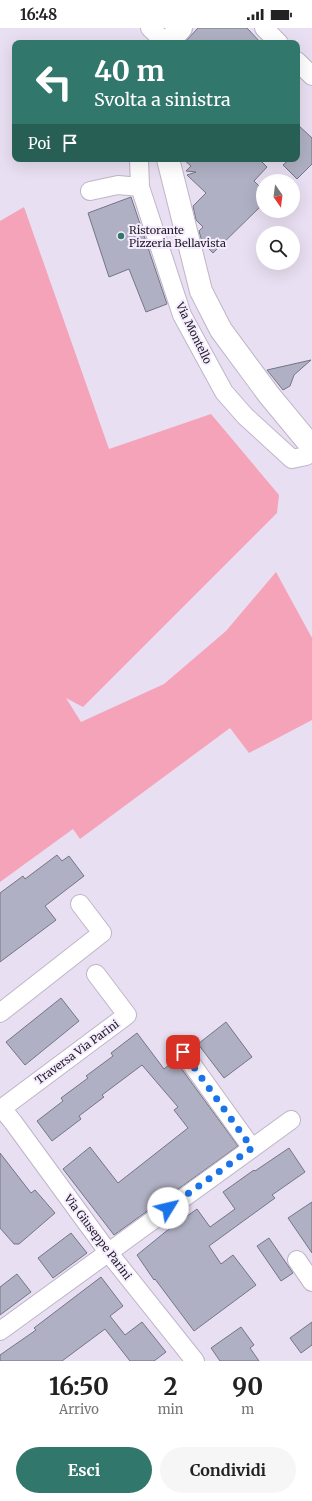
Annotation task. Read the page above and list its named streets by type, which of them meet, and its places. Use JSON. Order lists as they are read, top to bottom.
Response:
{
  "streets": {
    "street": ["Via Montello", "Traversa Via Parini", "Via Giuseppe Parini"]
  },
  "crossings": [
    ["Traversa Via Parini", "Via Giuseppe Parini"]
  ],
  "places": ["Ristorante Pizzeria Bellavista"],
  "north": "bottom",
  "page": {
    "status": "16:48",
    "turn": ["40 m", "Svolta a sinistra"],
    "then": "Poi",
    "eta": [
      "16:50",
      "Arrivo",
      "2",
      "min",
      "90",
      "m"
    ],
    "buttons": ["Esci", "Condividi"]
  }
}
